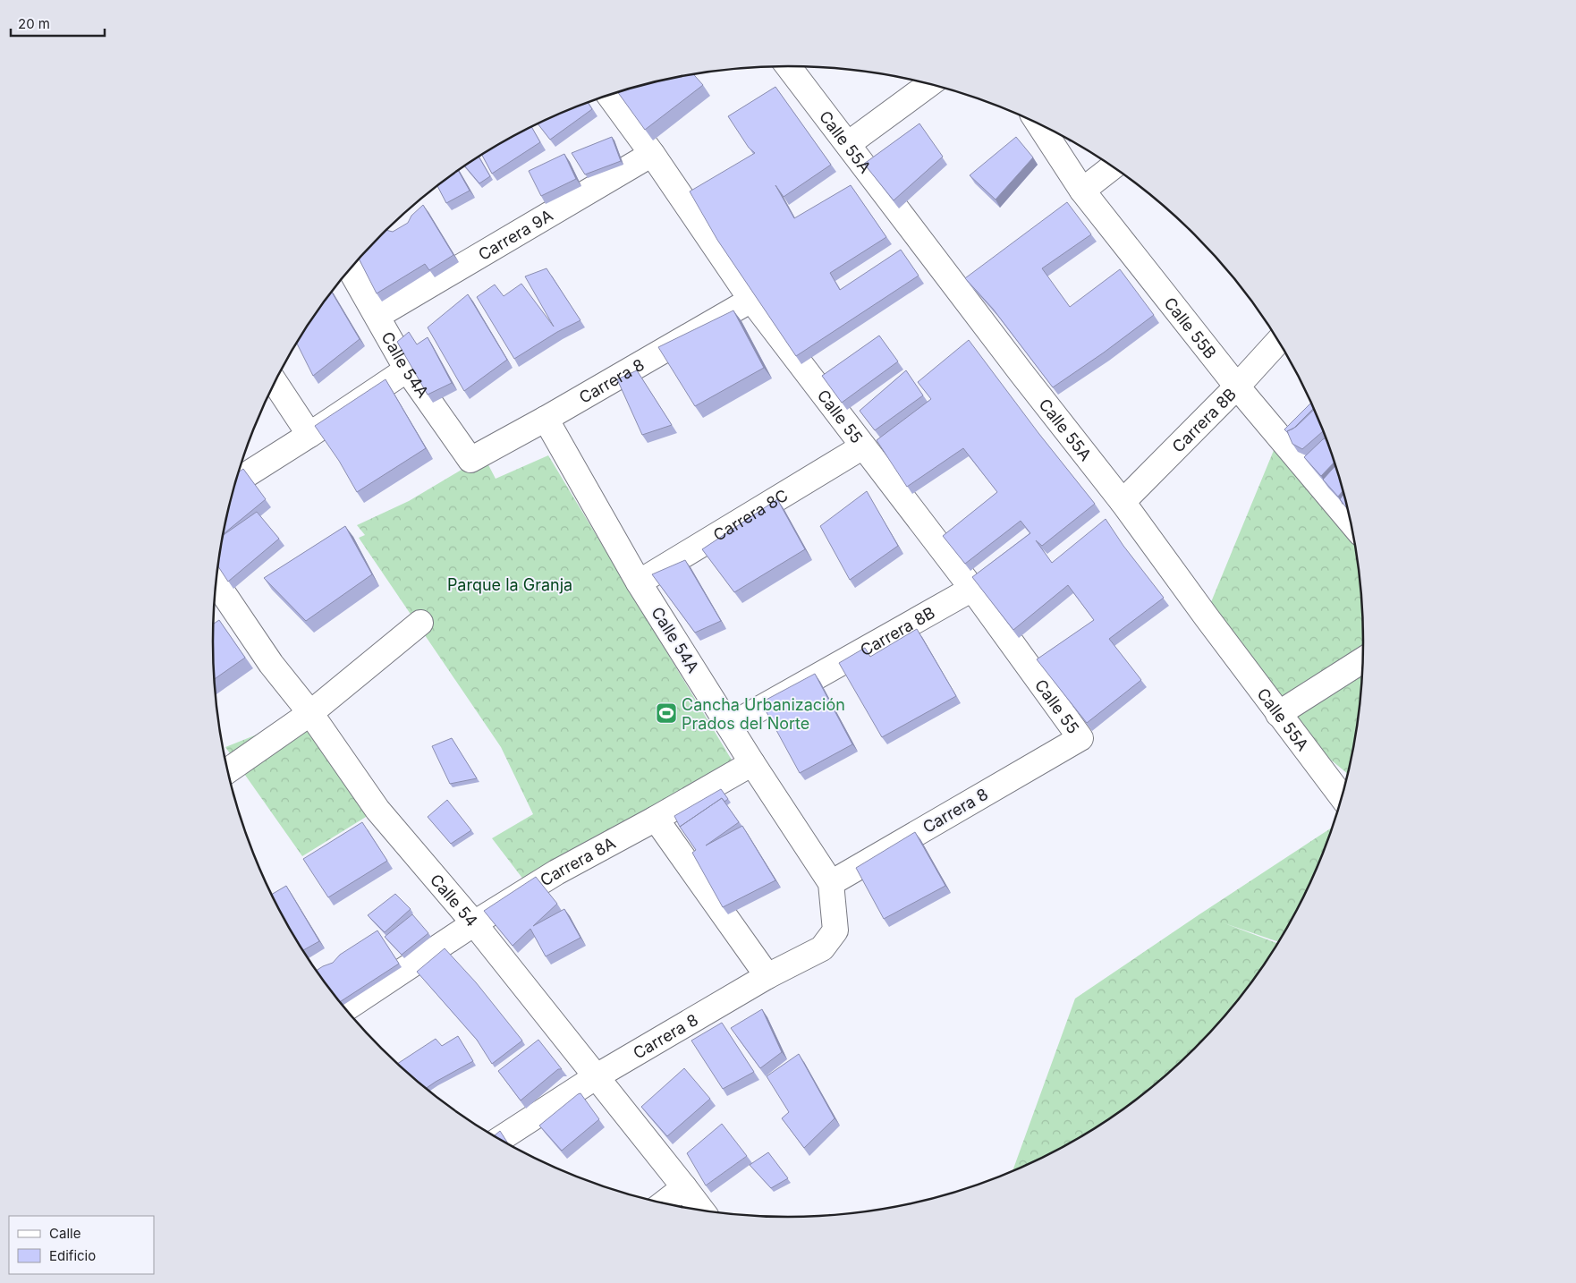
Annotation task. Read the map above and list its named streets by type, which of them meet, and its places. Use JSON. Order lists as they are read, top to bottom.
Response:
{
  "streets": {
    "street": [
      "Calle 55A",
      "Carrera 9A",
      "Calle 55B",
      "Calle 54A",
      "Carrera 8",
      "Calle 55",
      "Carrera 8B",
      "Carrera 8C",
      "Carrera 8A",
      "Calle 54"
    ]
  },
  "crossings": [
    ["Calle 55A", "Carrera 8B"],
    ["Carrera 9A", "Calle 54A"],
    ["Carrera 9A", "Calle 55"],
    ["Calle 55B", "Carrera 8B"],
    ["Calle 54A", "Carrera 8"],
    ["Calle 54A", "Carrera 8B"],
    ["Calle 54A", "Carrera 8C"],
    ["Calle 54A", "Carrera 8A"],
    ["Carrera 8", "Calle 55"],
    ["Carrera 8", "Calle 54"],
    ["Calle 55", "Carrera 8B"],
    ["Calle 55", "Carrera 8C"],
    ["Carrera 8A", "Calle 54"]
  ],
  "parks": ["Parque la Granja"],
  "places": {
    "sports": ["Cancha Urbanización Prados del Norte"]
  },
  "legend": ["Calle", "Edificio"],
  "scale_bar": "20 m"
}
